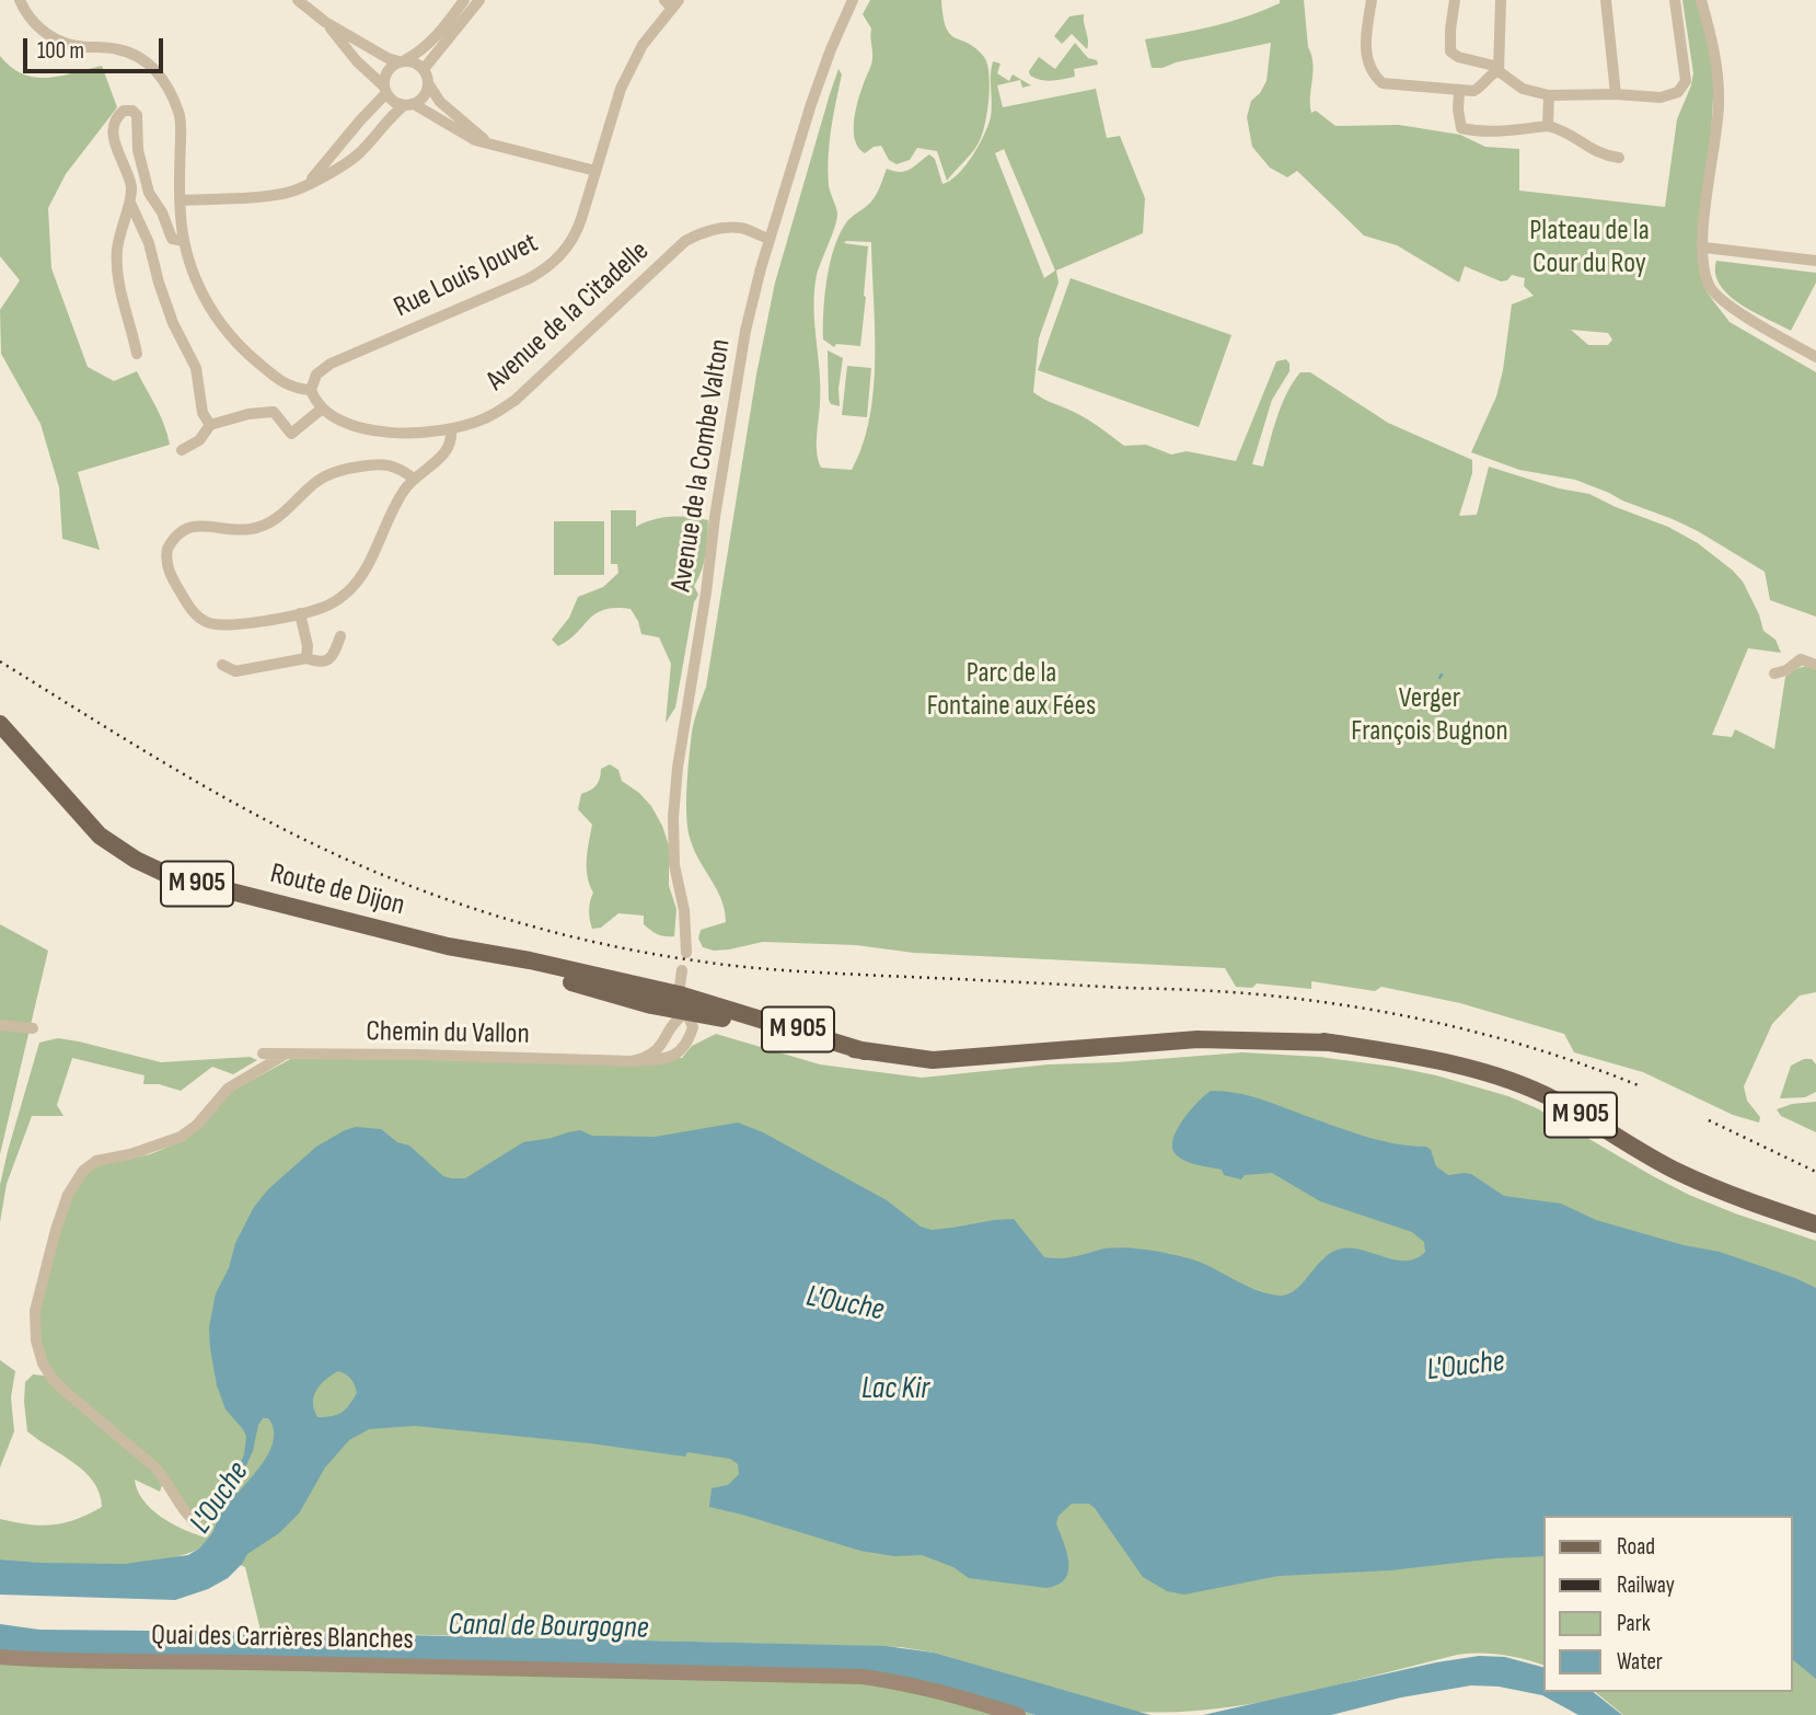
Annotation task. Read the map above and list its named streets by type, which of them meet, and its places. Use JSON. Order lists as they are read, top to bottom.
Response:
{
  "streets": {
    "main road": ["M 905", "Route de Dijon"],
    "street": [
      "Rue Louis Jouvet",
      "Avenue de la Citadelle",
      "Avenue de la Combe Valton",
      "Chemin du Vallon",
      "Quai des Carrières Blanches"
    ]
  },
  "crossings": [
    ["Avenue de la Citadelle", "Avenue de la Combe Valton"],
    ["M 905", "Route de Dijon"],
    ["M 905", "Chemin du Vallon"],
    ["Route de Dijon", "Chemin du Vallon"]
  ],
  "water": ["L'Ouche", "Lac Kir", "Canal de Bourgogne"],
  "parks": ["Plateau de la Cour du Roy", "Parc de la Fontaine aux Fées", "Verger François Bugnon"],
  "legend": [
    "Road",
    "Railway",
    "Park",
    "Water"
  ],
  "scale_bar": "100 m"
}
